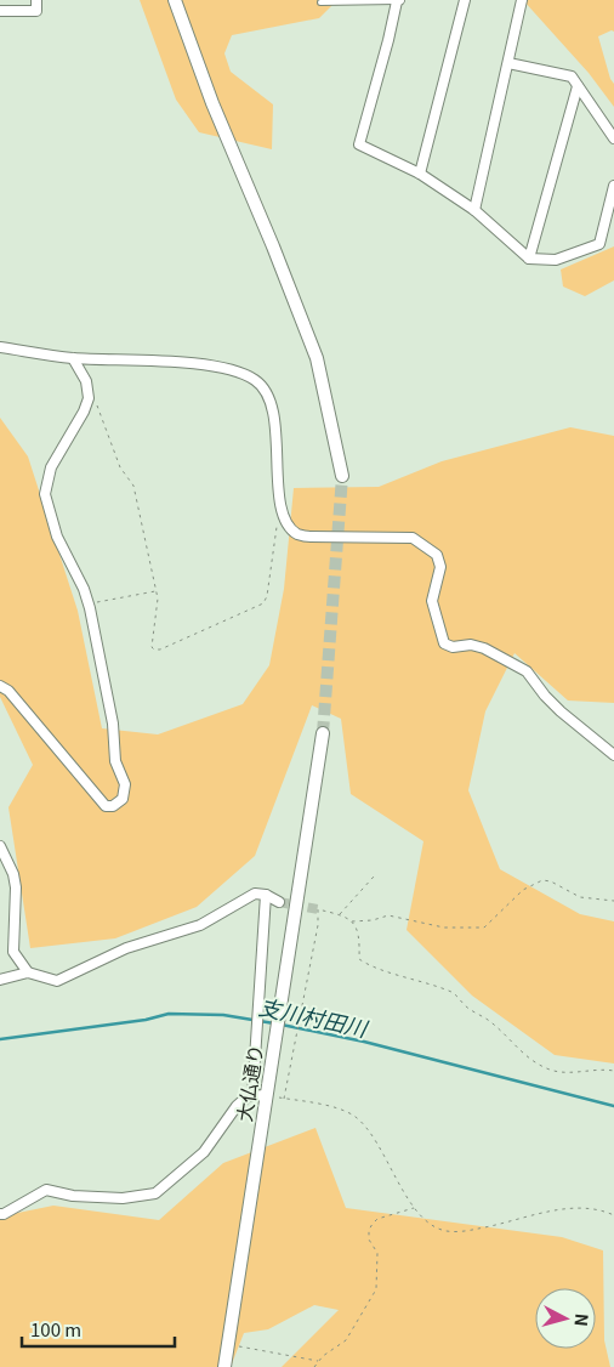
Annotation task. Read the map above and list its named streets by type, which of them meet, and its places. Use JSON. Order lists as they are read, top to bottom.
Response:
{
  "streets": {
    "street": ["大仏通り"]
  },
  "water": ["支川村田川"],
  "scale_bar": "100 m",
  "north": "right"
}
